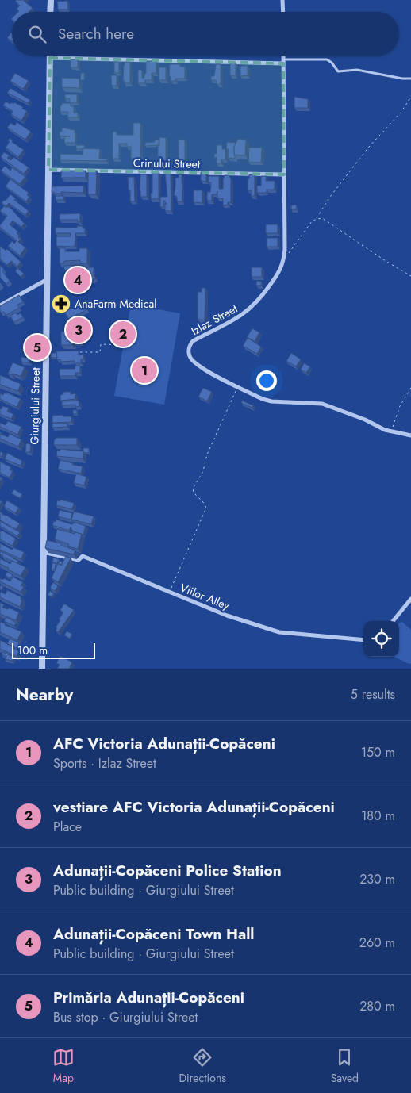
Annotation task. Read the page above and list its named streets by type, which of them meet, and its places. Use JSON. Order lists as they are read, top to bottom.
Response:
{
  "streets": {
    "street": [
      "Crinului Street",
      "Izlaz Street",
      "Giurgiului Street",
      "Viilor Alley"
    ]
  },
  "crossings": [
    ["Crinului Street", "Izlaz Street"],
    ["Crinului Street", "Giurgiului Street"],
    ["Giurgiului Street", "Viilor Alley"]
  ],
  "places": {
    "pharmacy": ["AnaFarm Medical"]
  },
  "scale_bar": "100 m",
  "page": {
    "search": "Search here",
    "pins": [
      "4",
      "3",
      "2",
      "5",
      "1"
    ],
    "scale": "100 m",
    "heading": ["Nearby", "5 results"],
    "list": [
      {
        "mark": "1",
        "name": "AFC Victoria Adunații-Copăceni",
        "note": "Sports · Izlaz Street",
        "value": "150 m"
      },
      {
        "mark": "2",
        "name": "vestiare AFC Victoria Adunații-Copăceni",
        "note": "Place",
        "value": "180 m"
      },
      {
        "mark": "3",
        "name": "Adunații-Copăceni Police Station",
        "note": "Public building · Giurgiului Street",
        "value": "230 m"
      },
      {
        "mark": "4",
        "name": "Adunații-Copăceni Town Hall",
        "note": "Public building · Giurgiului Street",
        "value": "260 m"
      },
      {
        "mark": "5",
        "name": "Primăria Adunații-Copăceni",
        "note": "Bus stop · Giurgiului Street",
        "value": "280 m"
      }
    ],
    "nav": ["Map", "Directions", "Saved"]
  }
}
